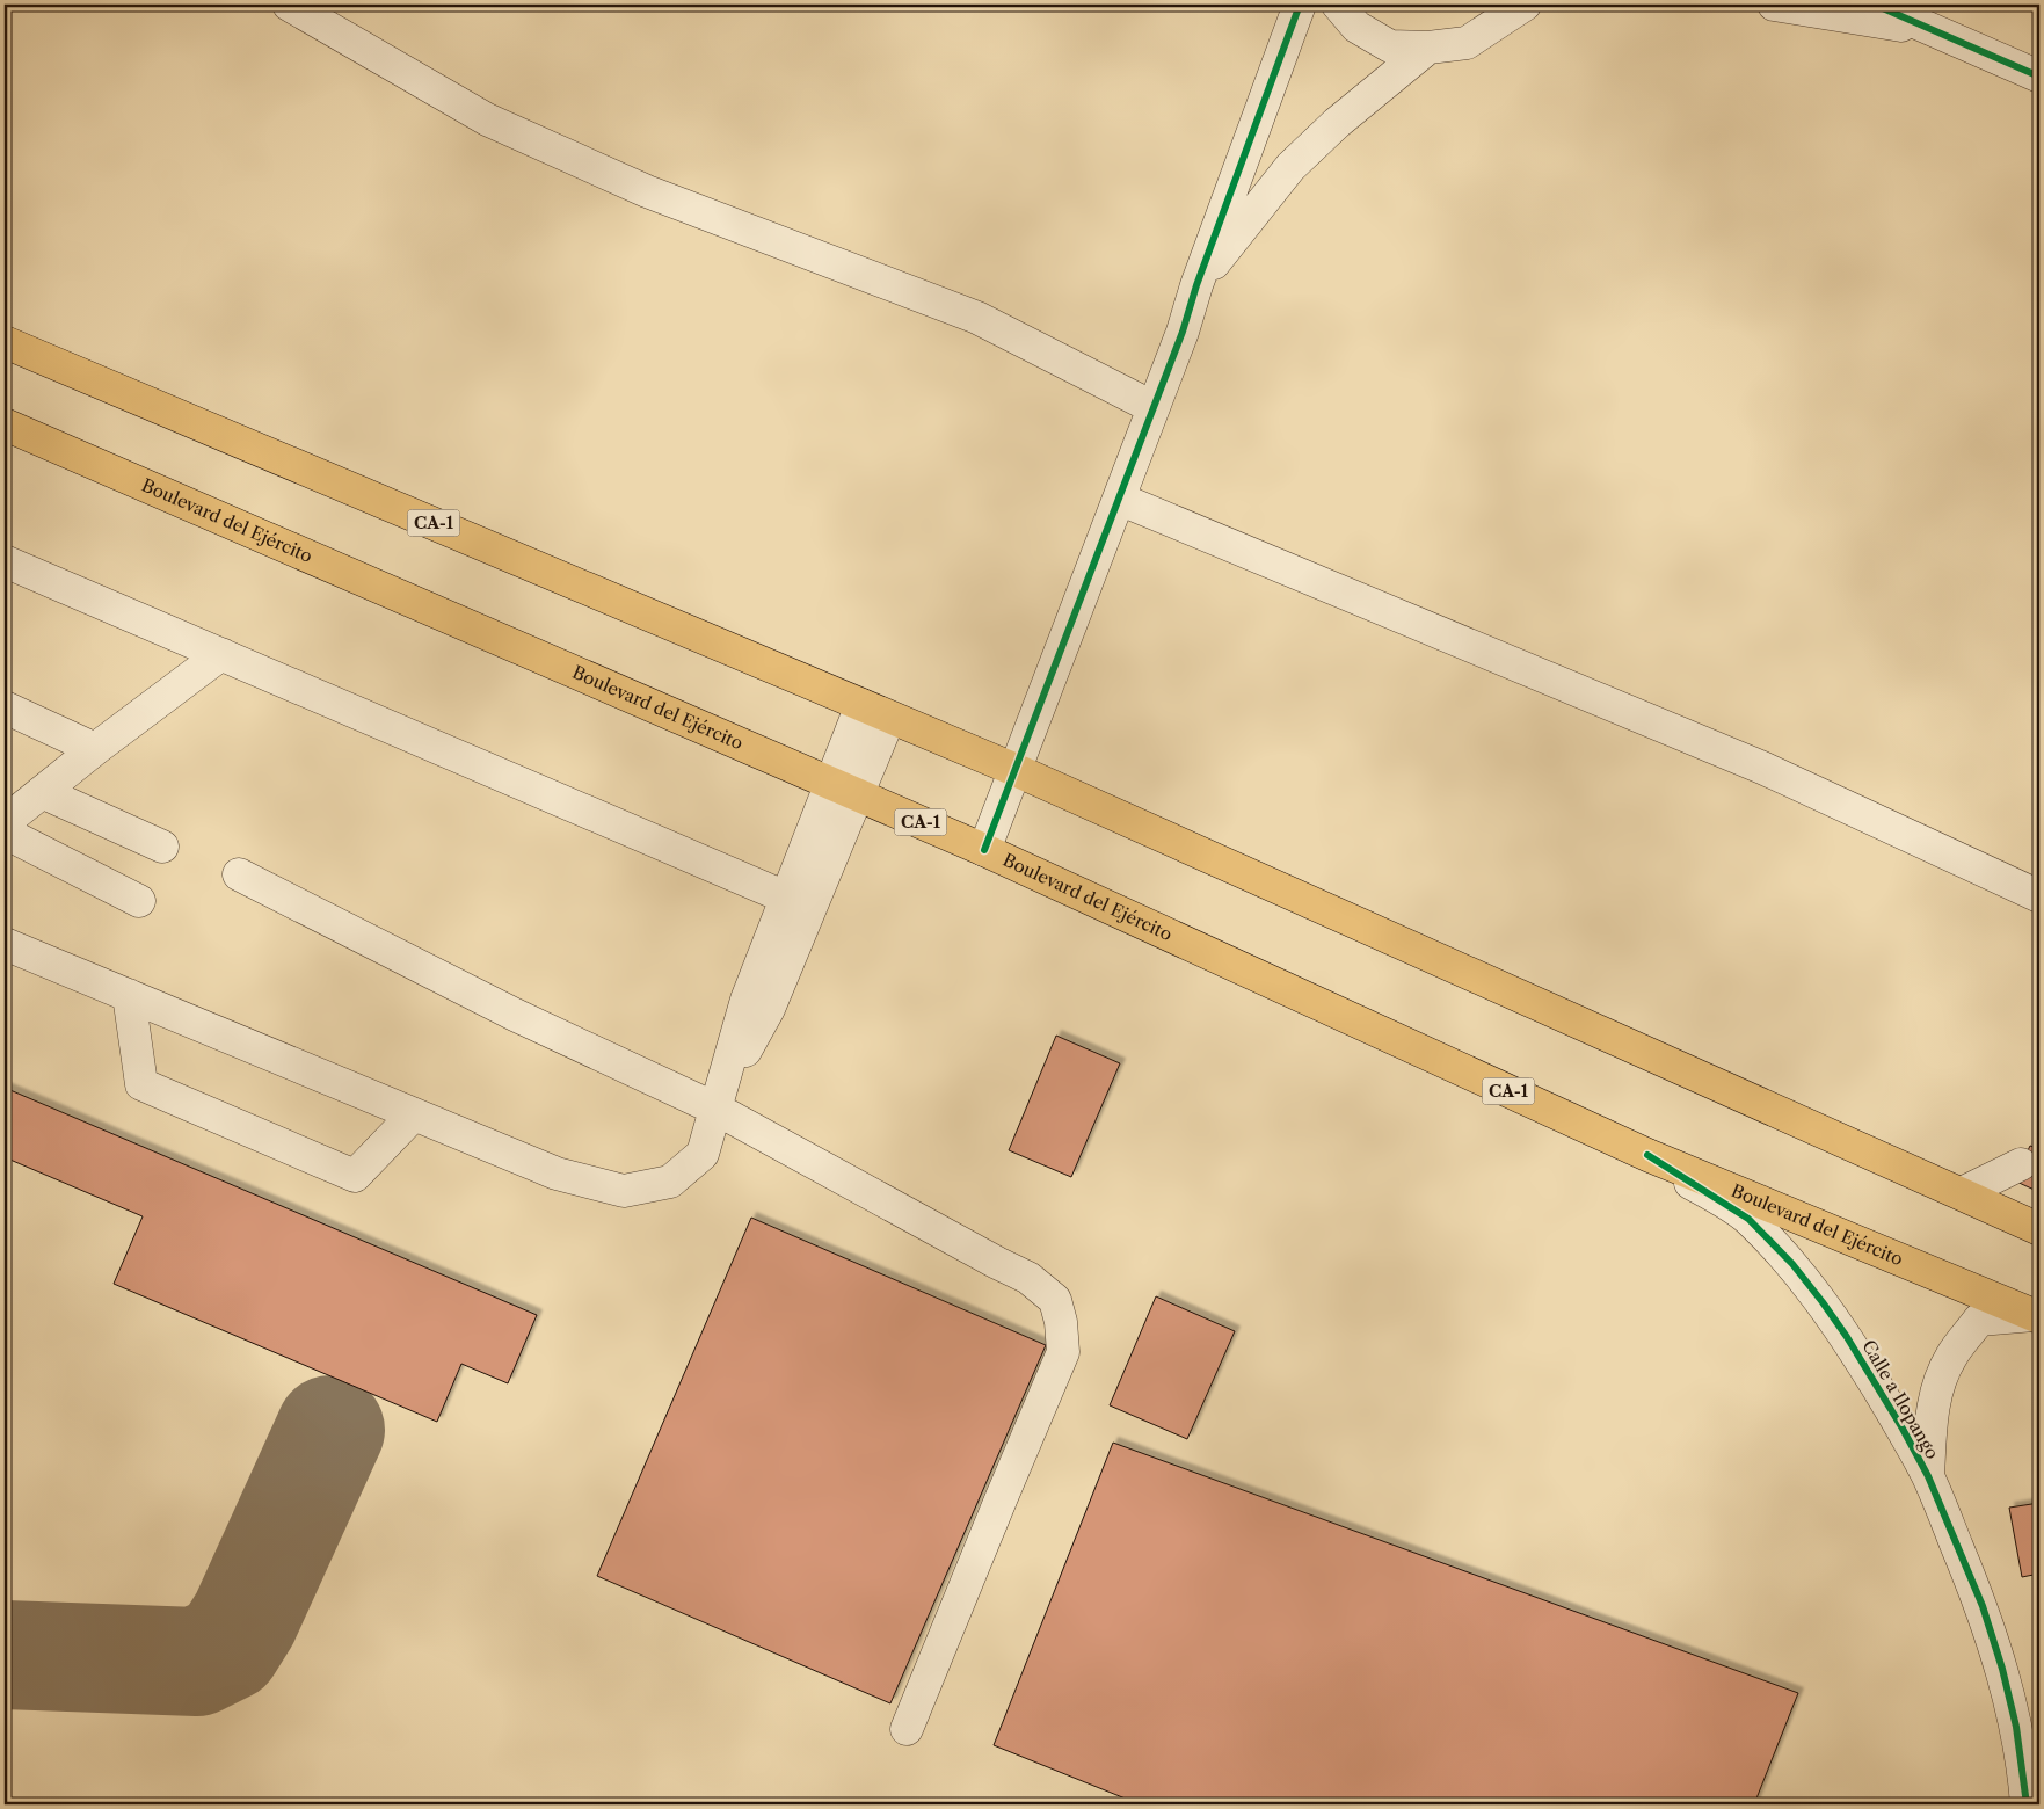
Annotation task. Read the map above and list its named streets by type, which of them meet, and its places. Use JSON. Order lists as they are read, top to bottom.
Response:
{
  "streets": {
    "highway": ["Boulevard del Ejército", "CA-1"],
    "street": ["Calle a Ilopango"]
  },
  "crossings": [
    ["Boulevard del Ejército", "Calle a Ilopango"]
  ]
}
